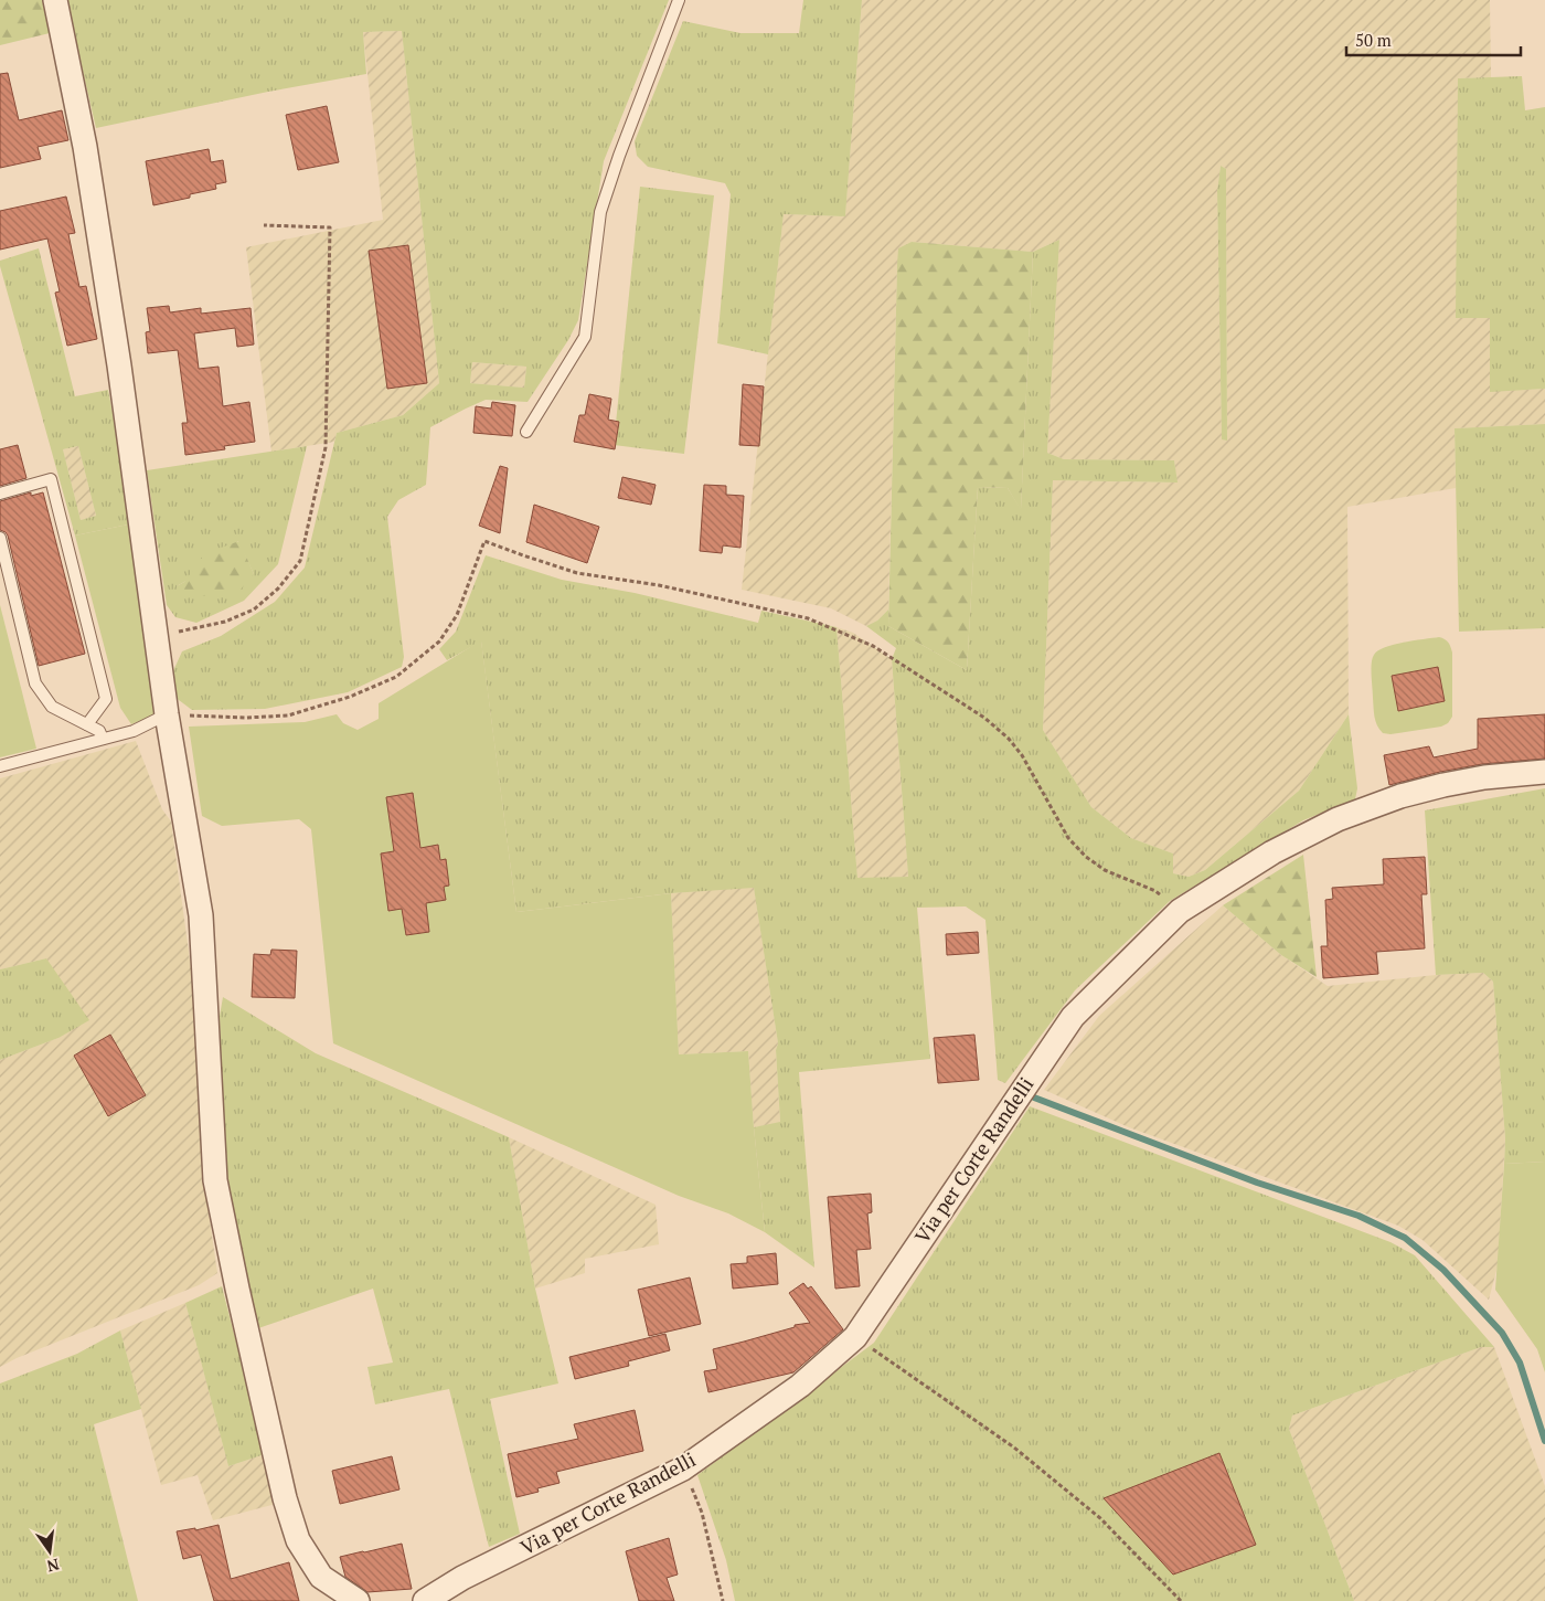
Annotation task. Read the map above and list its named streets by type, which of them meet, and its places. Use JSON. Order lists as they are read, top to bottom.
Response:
{
  "streets": {
    "street": ["Via per Corte Randelli"]
  },
  "scale_bar": "50 m",
  "north": "bottom"
}
